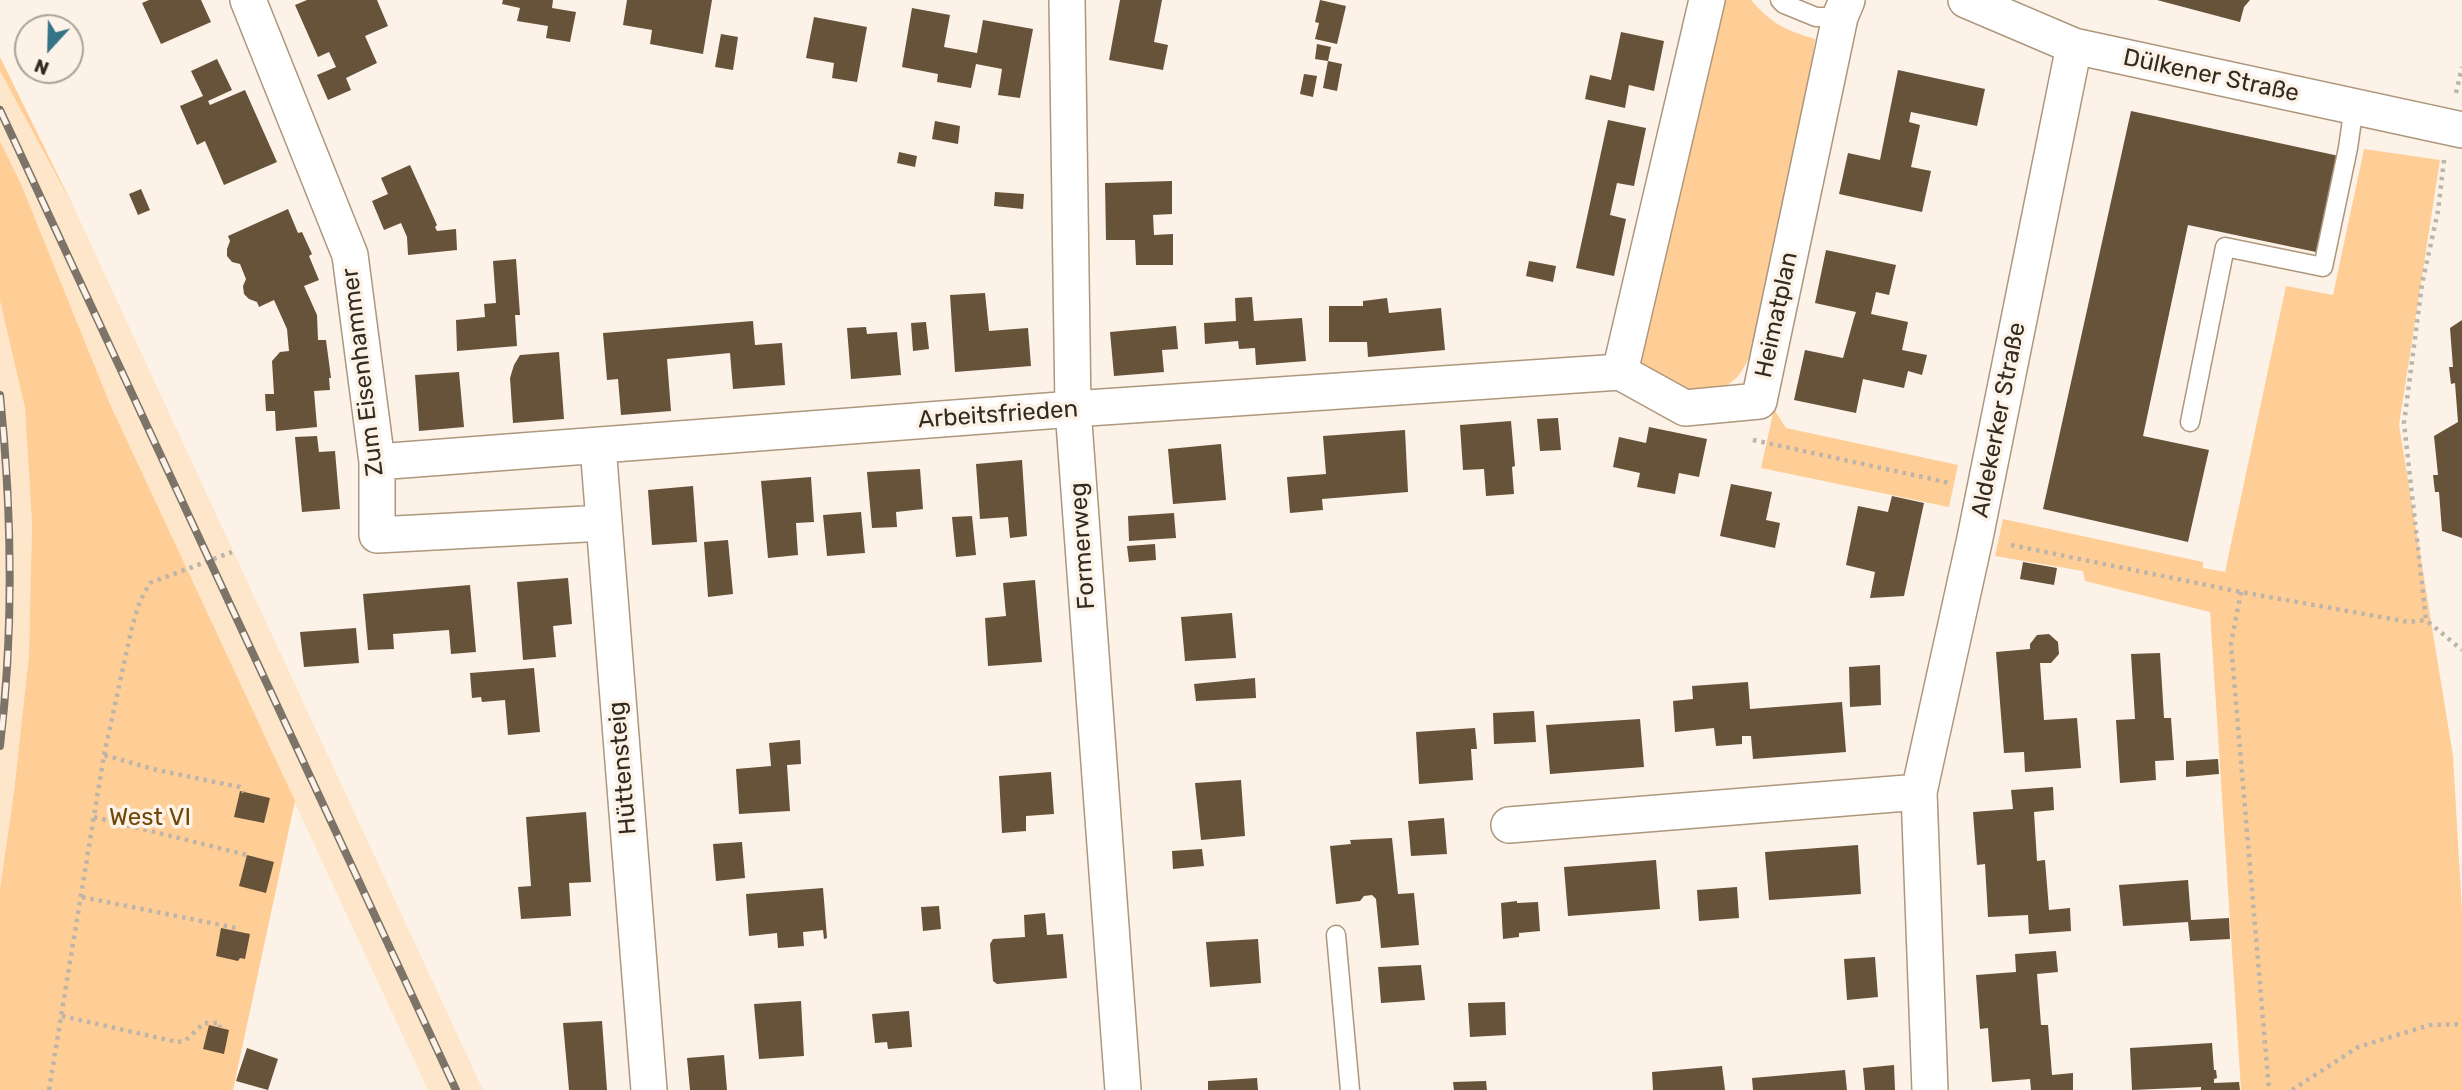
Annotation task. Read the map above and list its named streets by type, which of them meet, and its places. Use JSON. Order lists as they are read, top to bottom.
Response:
{
  "streets": {
    "street": [
      "Dülkener Straße",
      "Heimatplan",
      "Zum Eisenhammer",
      "Arbeitsfrieden",
      "Aldekerker Straße",
      "Formerweg",
      "Hüttensteig"
    ]
  },
  "crossings": [
    ["Dülkener Straße", "Aldekerker Straße"],
    ["Heimatplan", "Arbeitsfrieden"],
    ["Zum Eisenhammer", "Arbeitsfrieden"],
    ["Zum Eisenhammer", "Hüttensteig"],
    ["Arbeitsfrieden", "Formerweg"],
    ["Arbeitsfrieden", "Hüttensteig"]
  ],
  "parks": ["West VI"],
  "north": "bottom"
}
